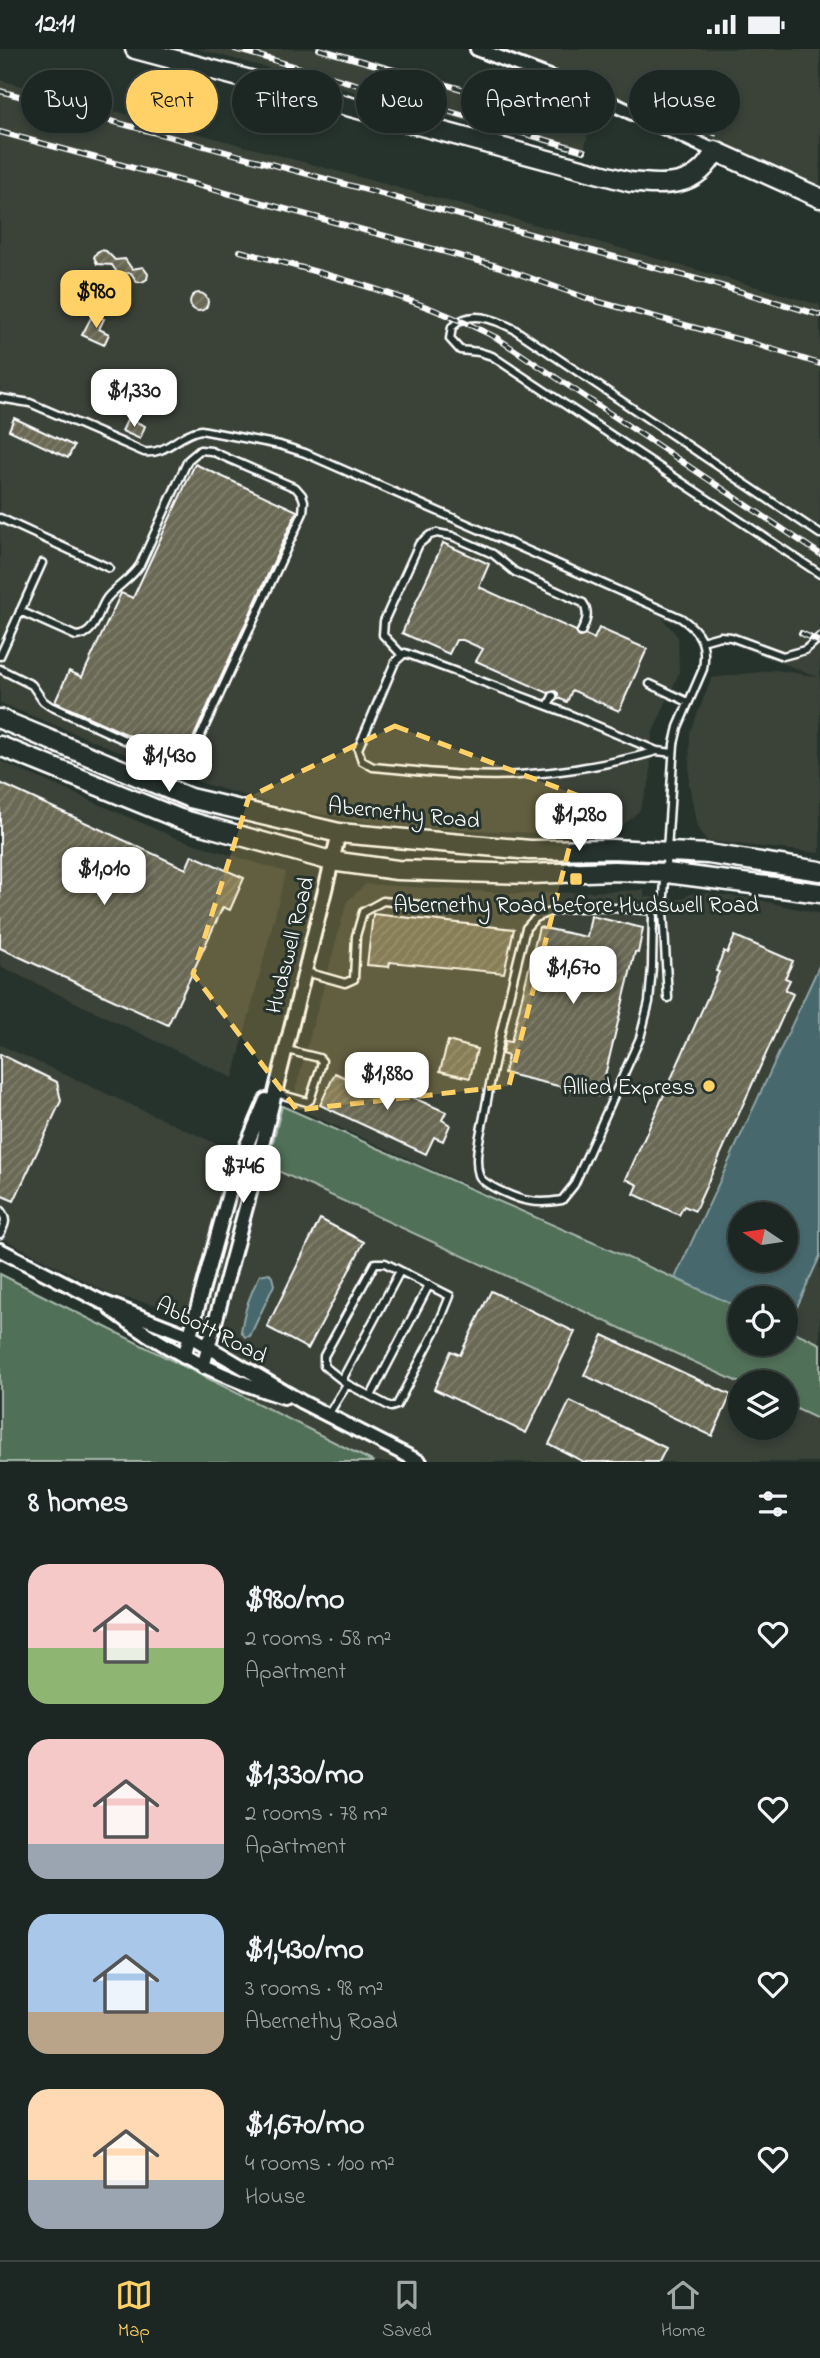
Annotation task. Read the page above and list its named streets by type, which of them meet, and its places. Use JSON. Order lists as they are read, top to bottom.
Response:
{
  "streets": {
    "main road": ["Abernethy Road"],
    "street": ["Hudswell Road", "Abbott Road"]
  },
  "crossings": [
    ["Abernethy Road", "Hudswell Road"],
    ["Hudswell Road", "Abbott Road"]
  ],
  "places": {
    "transit": ["Abernethy Road before Hudswell Road"],
    "other": ["Allied Express"]
  },
  "north": "left",
  "page": {
    "status": "12:11",
    "chip": [
      "Buy",
      "Rent",
      "Filters",
      "New",
      "Apartment",
      "House"
    ],
    "price": [
      "$980",
      "$1,330",
      "$1,430",
      "$1,280",
      "$1,010",
      "$1,670",
      "$1,880",
      "$746"
    ],
    "heading": "8 homes",
    "list": [
      {
        "name": "$980/mo",
        "note": "2 rooms · 58 m² · Apartment"
      },
      {
        "name": "$1,330/mo",
        "note": "2 rooms · 78 m² · Apartment"
      },
      {
        "name": "$1,430/mo",
        "note": "3 rooms · 98 m² · Abernethy Road"
      },
      {
        "name": "$1,670/mo",
        "note": "4 rooms · 100 m² · House"
      }
    ],
    "tabs": ["Map", "Saved", "Home"]
  }
}
